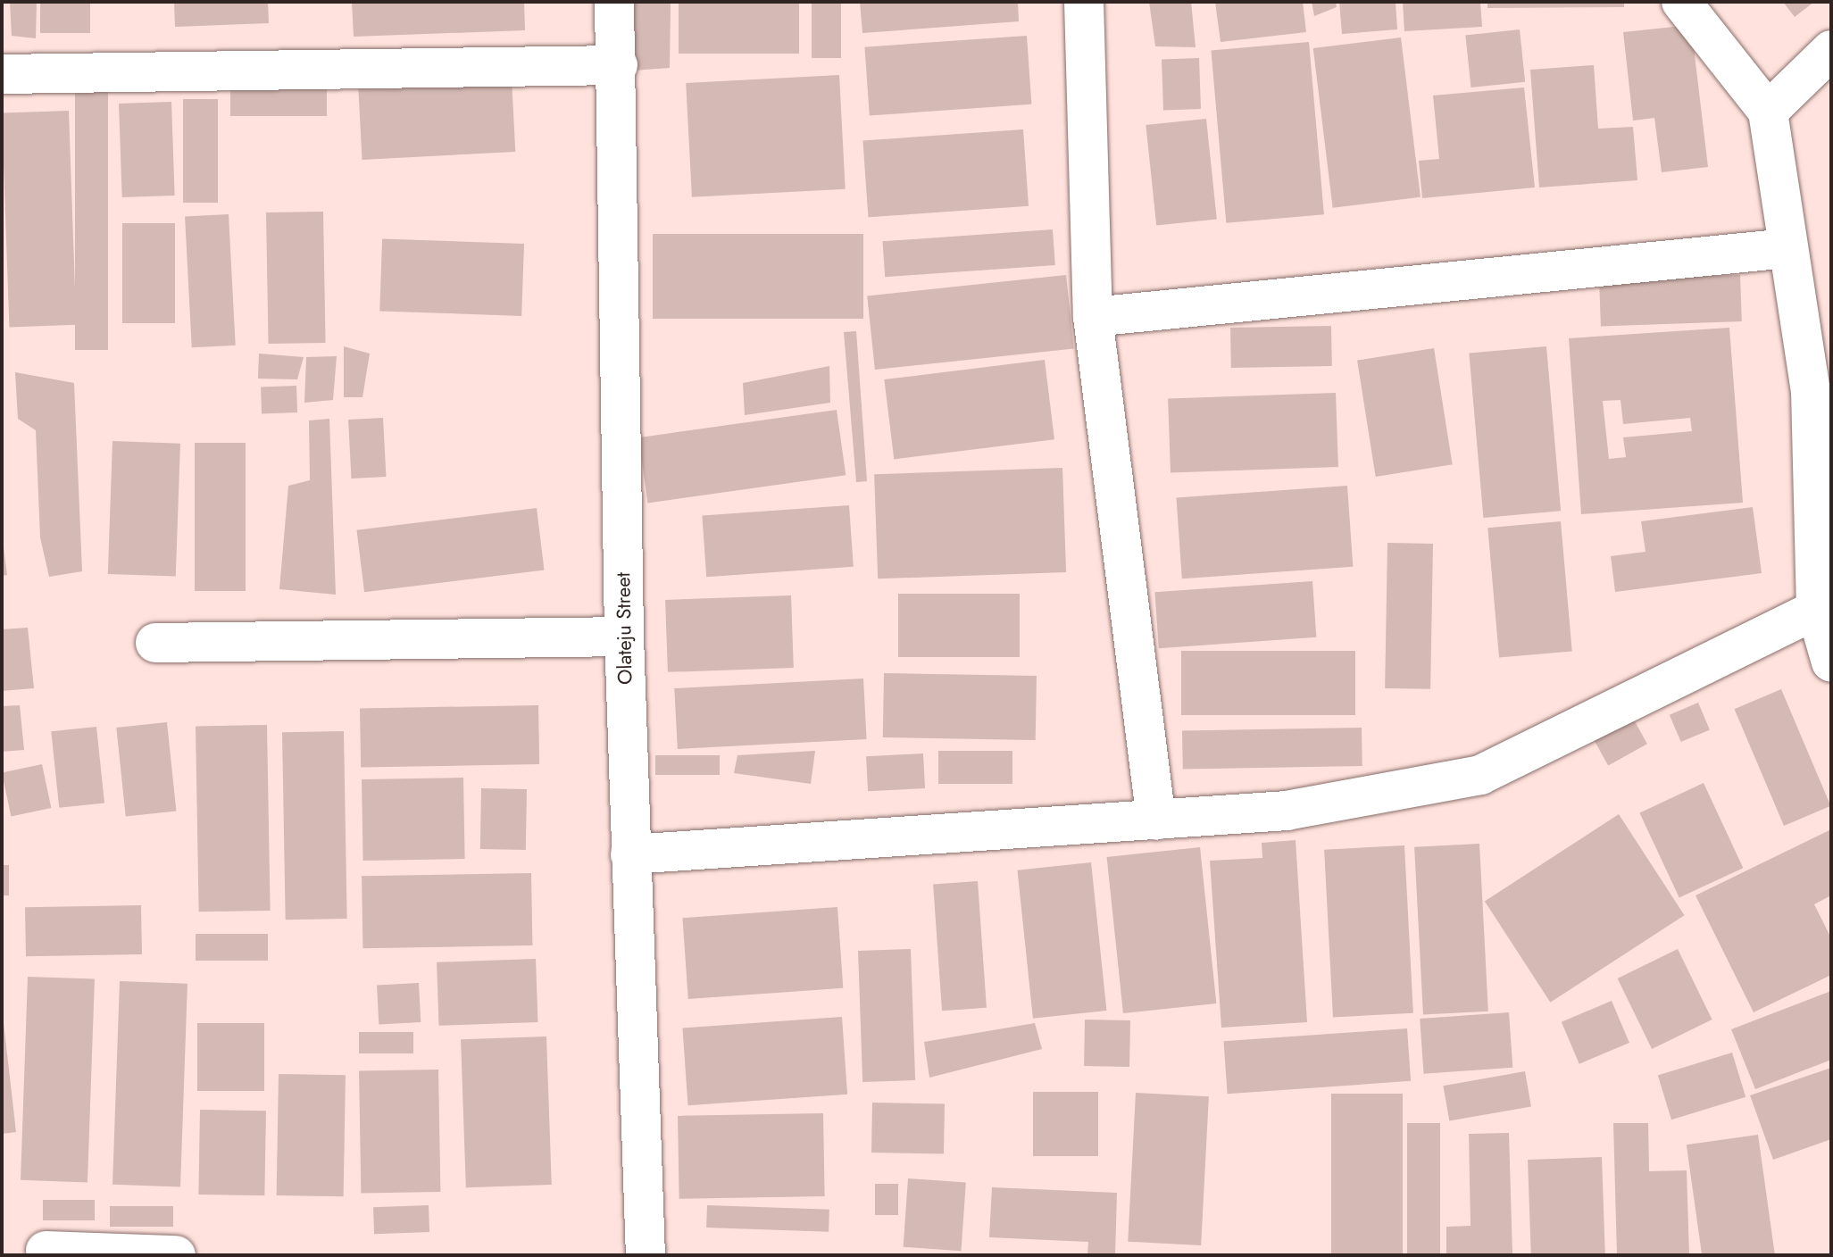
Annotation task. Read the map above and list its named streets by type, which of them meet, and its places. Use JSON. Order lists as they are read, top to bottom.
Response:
{
  "streets": {
    "street": ["Olateju Street"]
  }
}
